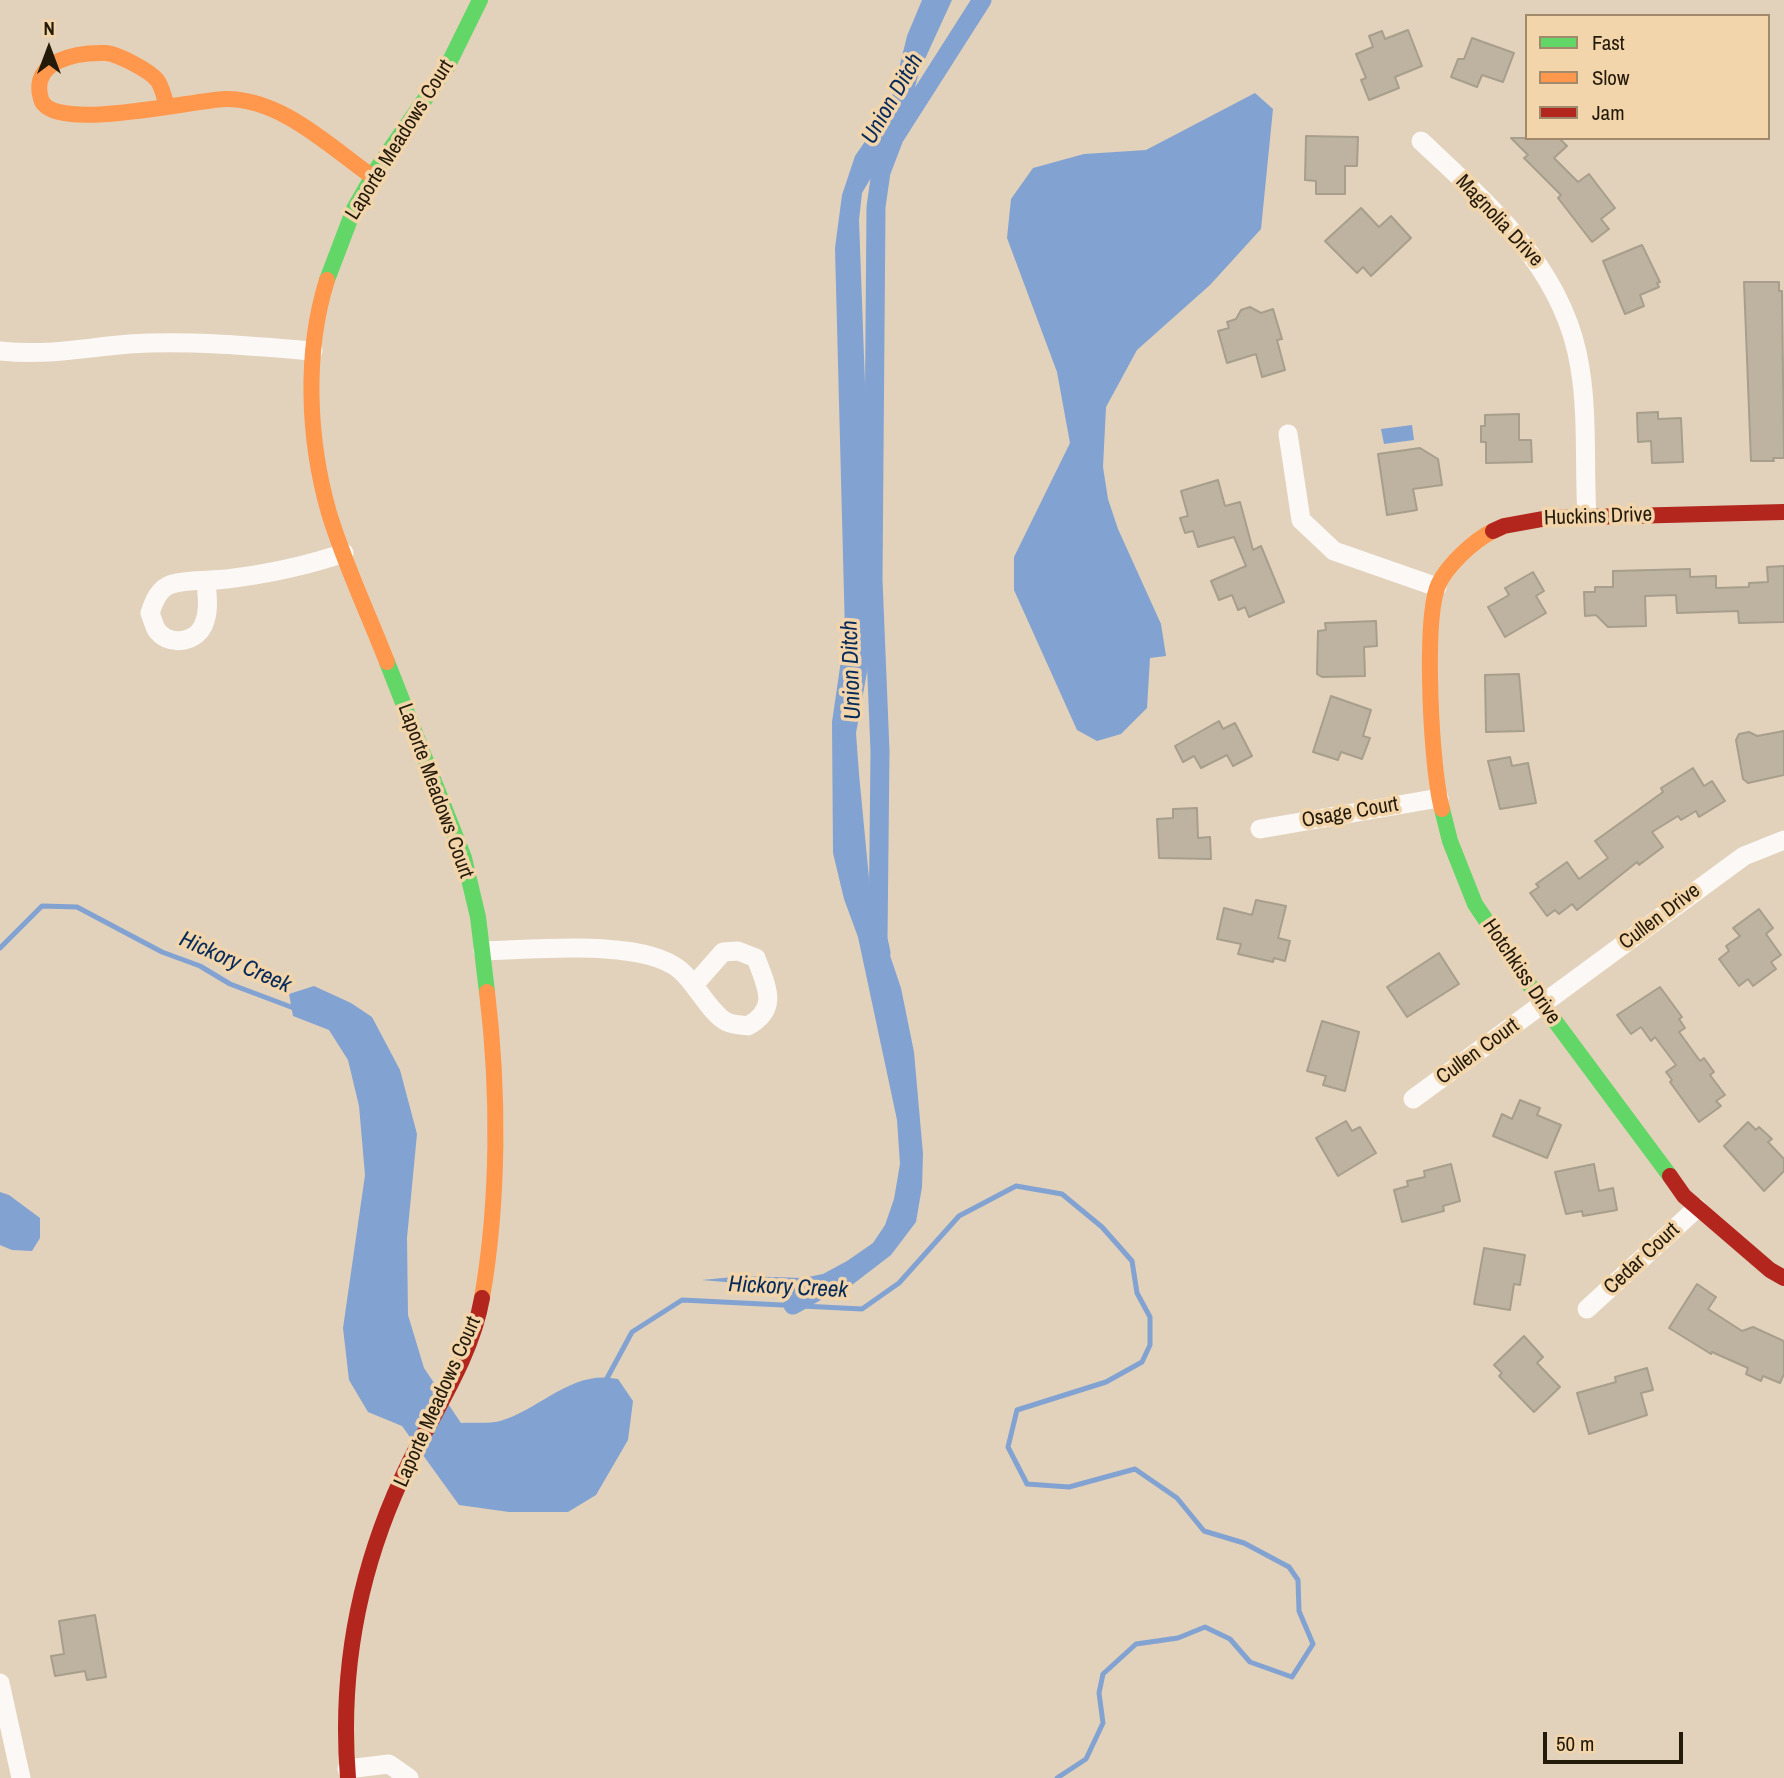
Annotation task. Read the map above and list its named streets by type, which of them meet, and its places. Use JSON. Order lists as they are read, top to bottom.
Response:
{
  "streets": {
    "street": [
      "Laporte Meadows Court",
      "Magnolia Drive",
      "Huckins Drive",
      "Osage Court",
      "Cullen Drive",
      "Hotchkiss Drive",
      "Cullen Court",
      "Cedar Court"
    ]
  },
  "crossings": [
    ["Magnolia Drive", "Huckins Drive"],
    ["Huckins Drive", "Hotchkiss Drive"],
    ["Osage Court", "Hotchkiss Drive"],
    ["Cullen Drive", "Hotchkiss Drive"],
    ["Cullen Drive", "Cullen Court"],
    ["Hotchkiss Drive", "Cullen Court"],
    ["Hotchkiss Drive", "Cedar Court"]
  ],
  "water": ["Union Ditch", "Hickory Creek"],
  "legend": ["Fast", "Slow", "Jam"],
  "scale_bar": "50 m",
  "north": "top"
}
